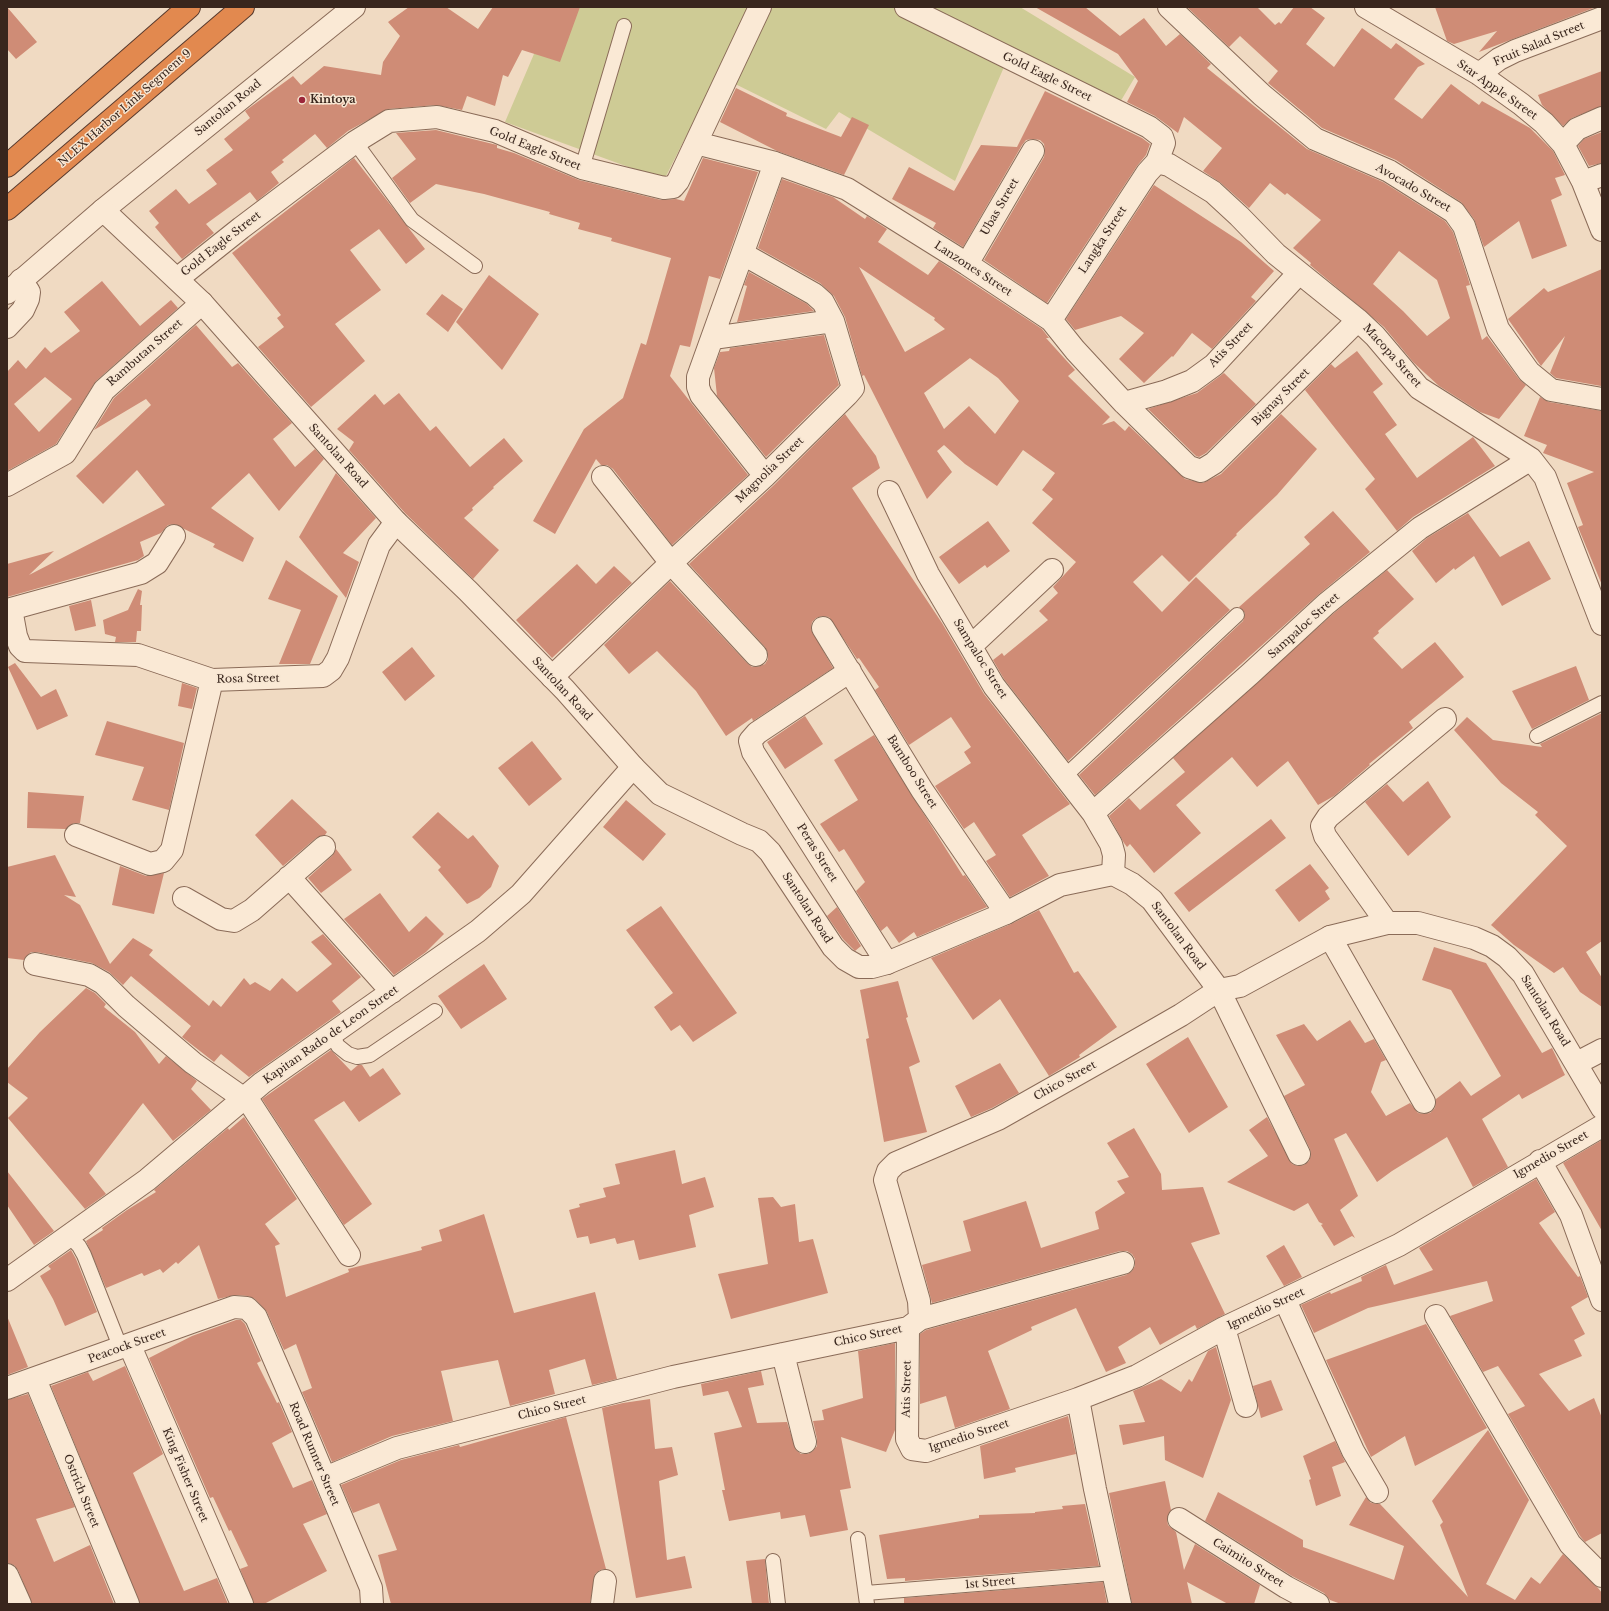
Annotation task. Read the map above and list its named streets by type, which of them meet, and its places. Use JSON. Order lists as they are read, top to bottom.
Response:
{
  "streets": {
    "highway": ["NLEX Harbor Link Segment 9"],
    "street": [
      "Fruit Salad Street",
      "Gold Eagle Street",
      "Star Apple Street",
      "Santolan Road",
      "Avocado Street",
      "Ubas Street",
      "Langka Street",
      "Lanzones Street",
      "Atis Street",
      "Rambutan Street",
      "Macopa Street",
      "Bignay Street",
      "Magnolia Street",
      "Sampaloc Street",
      "Rosa Street",
      "Bamboo Street",
      "Peras Street",
      "Kapitan Rado de Leon Street",
      "Chico Street",
      "Igmedio Street",
      "Peacock Street",
      "Road Runner Street",
      "King Fisher Street",
      "Ostrich Street",
      "Caimito Street"
    ],
    "lane": ["1st Street"]
  },
  "crossings": [
    ["Fruit Salad Street", "Star Apple Street"],
    ["Gold Eagle Street", "Santolan Road"],
    ["Gold Eagle Street", "Langka Street"],
    ["Gold Eagle Street", "Lanzones Street"],
    ["Gold Eagle Street", "Macopa Street"],
    ["Santolan Road", "Rambutan Street"],
    ["Santolan Road", "Magnolia Street"],
    ["Santolan Road", "Sampaloc Street"],
    ["Santolan Road", "Rosa Street"],
    ["Santolan Road", "Bamboo Street"],
    ["Santolan Road", "Peras Street"],
    ["Santolan Road", "Kapitan Rado de Leon Street"],
    ["Santolan Road", "Chico Street"],
    ["Ubas Street", "Lanzones Street"],
    ["Langka Street", "Lanzones Street"],
    ["Langka Street", "Macopa Street"],
    ["Lanzones Street", "Atis Street"],
    ["Lanzones Street", "Bignay Street"],
    ["Atis Street", "Macopa Street"],
    ["Atis Street", "Chico Street"],
    ["Atis Street", "Igmedio Street"],
    ["Macopa Street", "Bignay Street"],
    ["Macopa Street", "Sampaloc Street"],
    ["Bamboo Street", "Peras Street"],
    ["Chico Street", "Road Runner Street"],
    ["Peacock Street", "Road Runner Street"],
    ["Peacock Street", "King Fisher Street"],
    ["Peacock Street", "Ostrich Street"]
  ],
  "places": ["Kintoya"]
}
